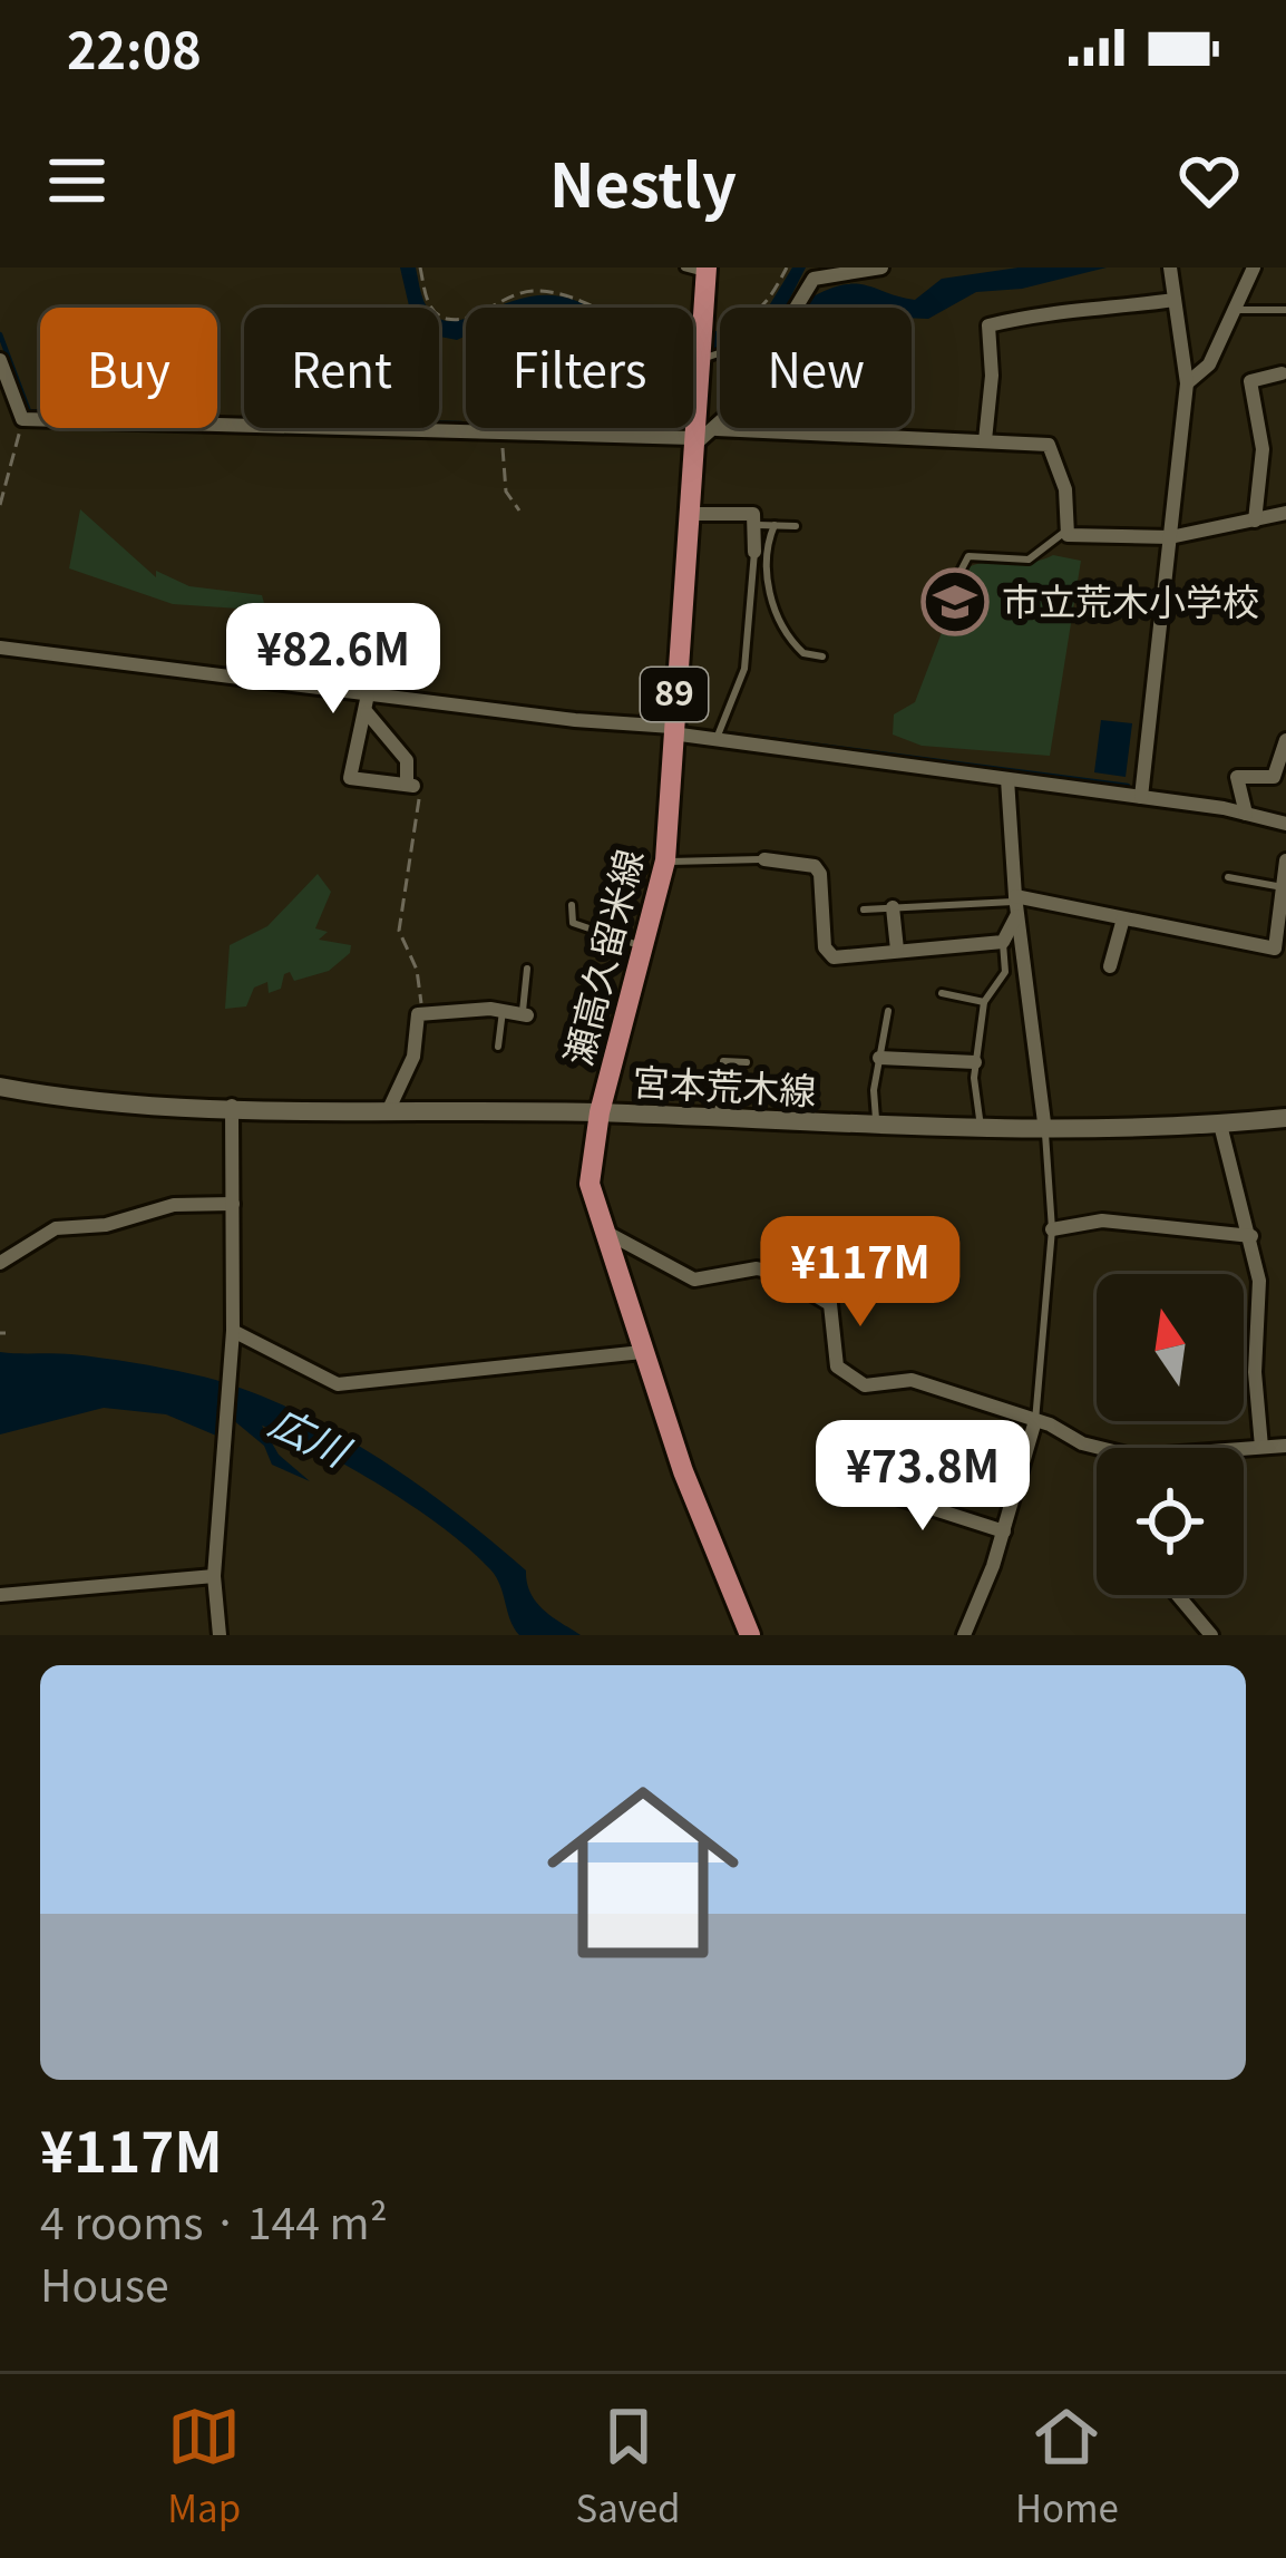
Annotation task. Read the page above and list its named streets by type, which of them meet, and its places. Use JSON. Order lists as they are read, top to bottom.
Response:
{
  "streets": {
    "main road": ["89", "瀬高久留米線", "宮本荒木線"]
  },
  "crossings": [
    ["瀬高久留米線", "宮本荒木線"]
  ],
  "water": ["広川"],
  "places": {
    "school or university": ["市立荒木小学校"]
  },
  "north": "top",
  "page": {
    "status": "22:08",
    "header": "Nestly",
    "chip": [
      "Buy",
      "Rent",
      "Filters",
      "New"
    ],
    "price": ["¥82.6M", "¥117M", "¥73.8M"],
    "list": [
      {
        "name": "¥117M",
        "note": "4 rooms · 144 m² · House"
      }
    ],
    "tabs": ["Map", "Saved", "Home"]
  }
}
